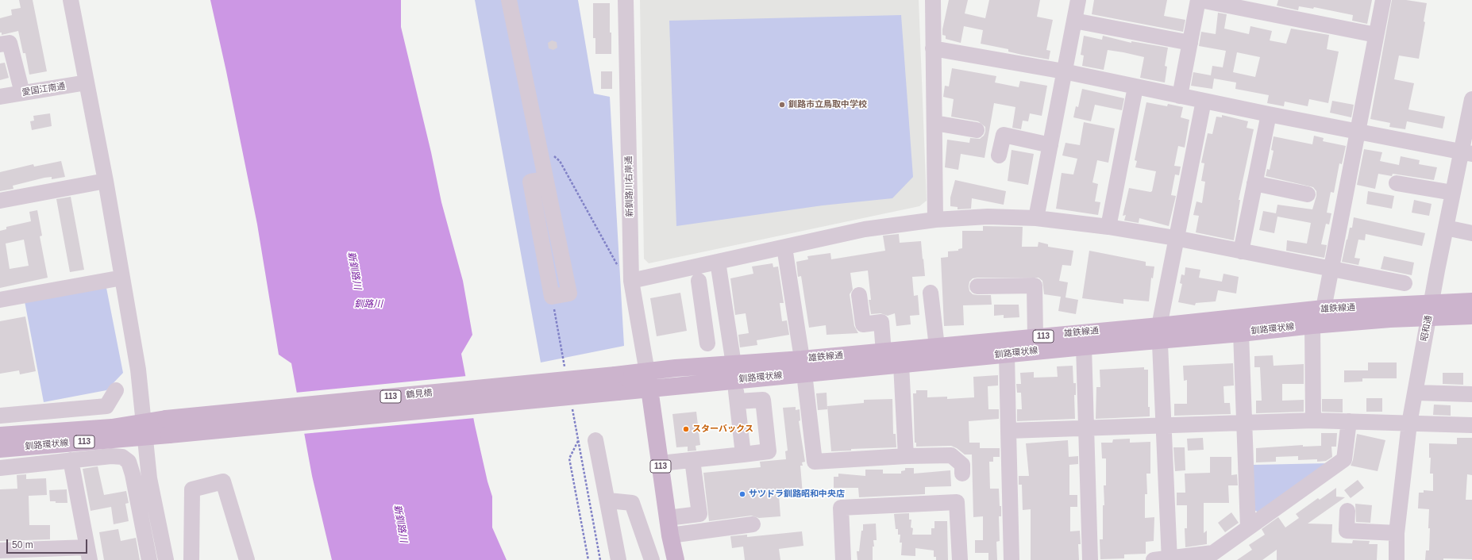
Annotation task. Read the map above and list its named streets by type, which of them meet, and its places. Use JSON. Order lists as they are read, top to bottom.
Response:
{
  "streets": {
    "main road": [
      "雄鉄線通",
      "釧路環状線",
      "113",
      "鶴見橋"
    ],
    "street": ["愛国江南通", "新釧路川右岸通", "昭和通"]
  },
  "crossings": [
    ["新釧路川右岸通", "雄鉄線通"],
    ["新釧路川右岸通", "113"],
    ["雄鉄線通", "昭和通"],
    ["雄鉄線通", "釧路環状線"],
    ["雄鉄線通", "113"],
    ["雄鉄線通", "鶴見橋"],
    ["昭和通", "釧路環状線"],
    ["釧路環状線", "113"],
    ["釧路環状線", "鶴見橋"]
  ],
  "water": ["新釧路川", "釧路川"],
  "places": ["釧路市立鳥取中学校", "スターバックス", "サツドラ釧路昭和中央店"],
  "scale_bar": "50 m"
}
